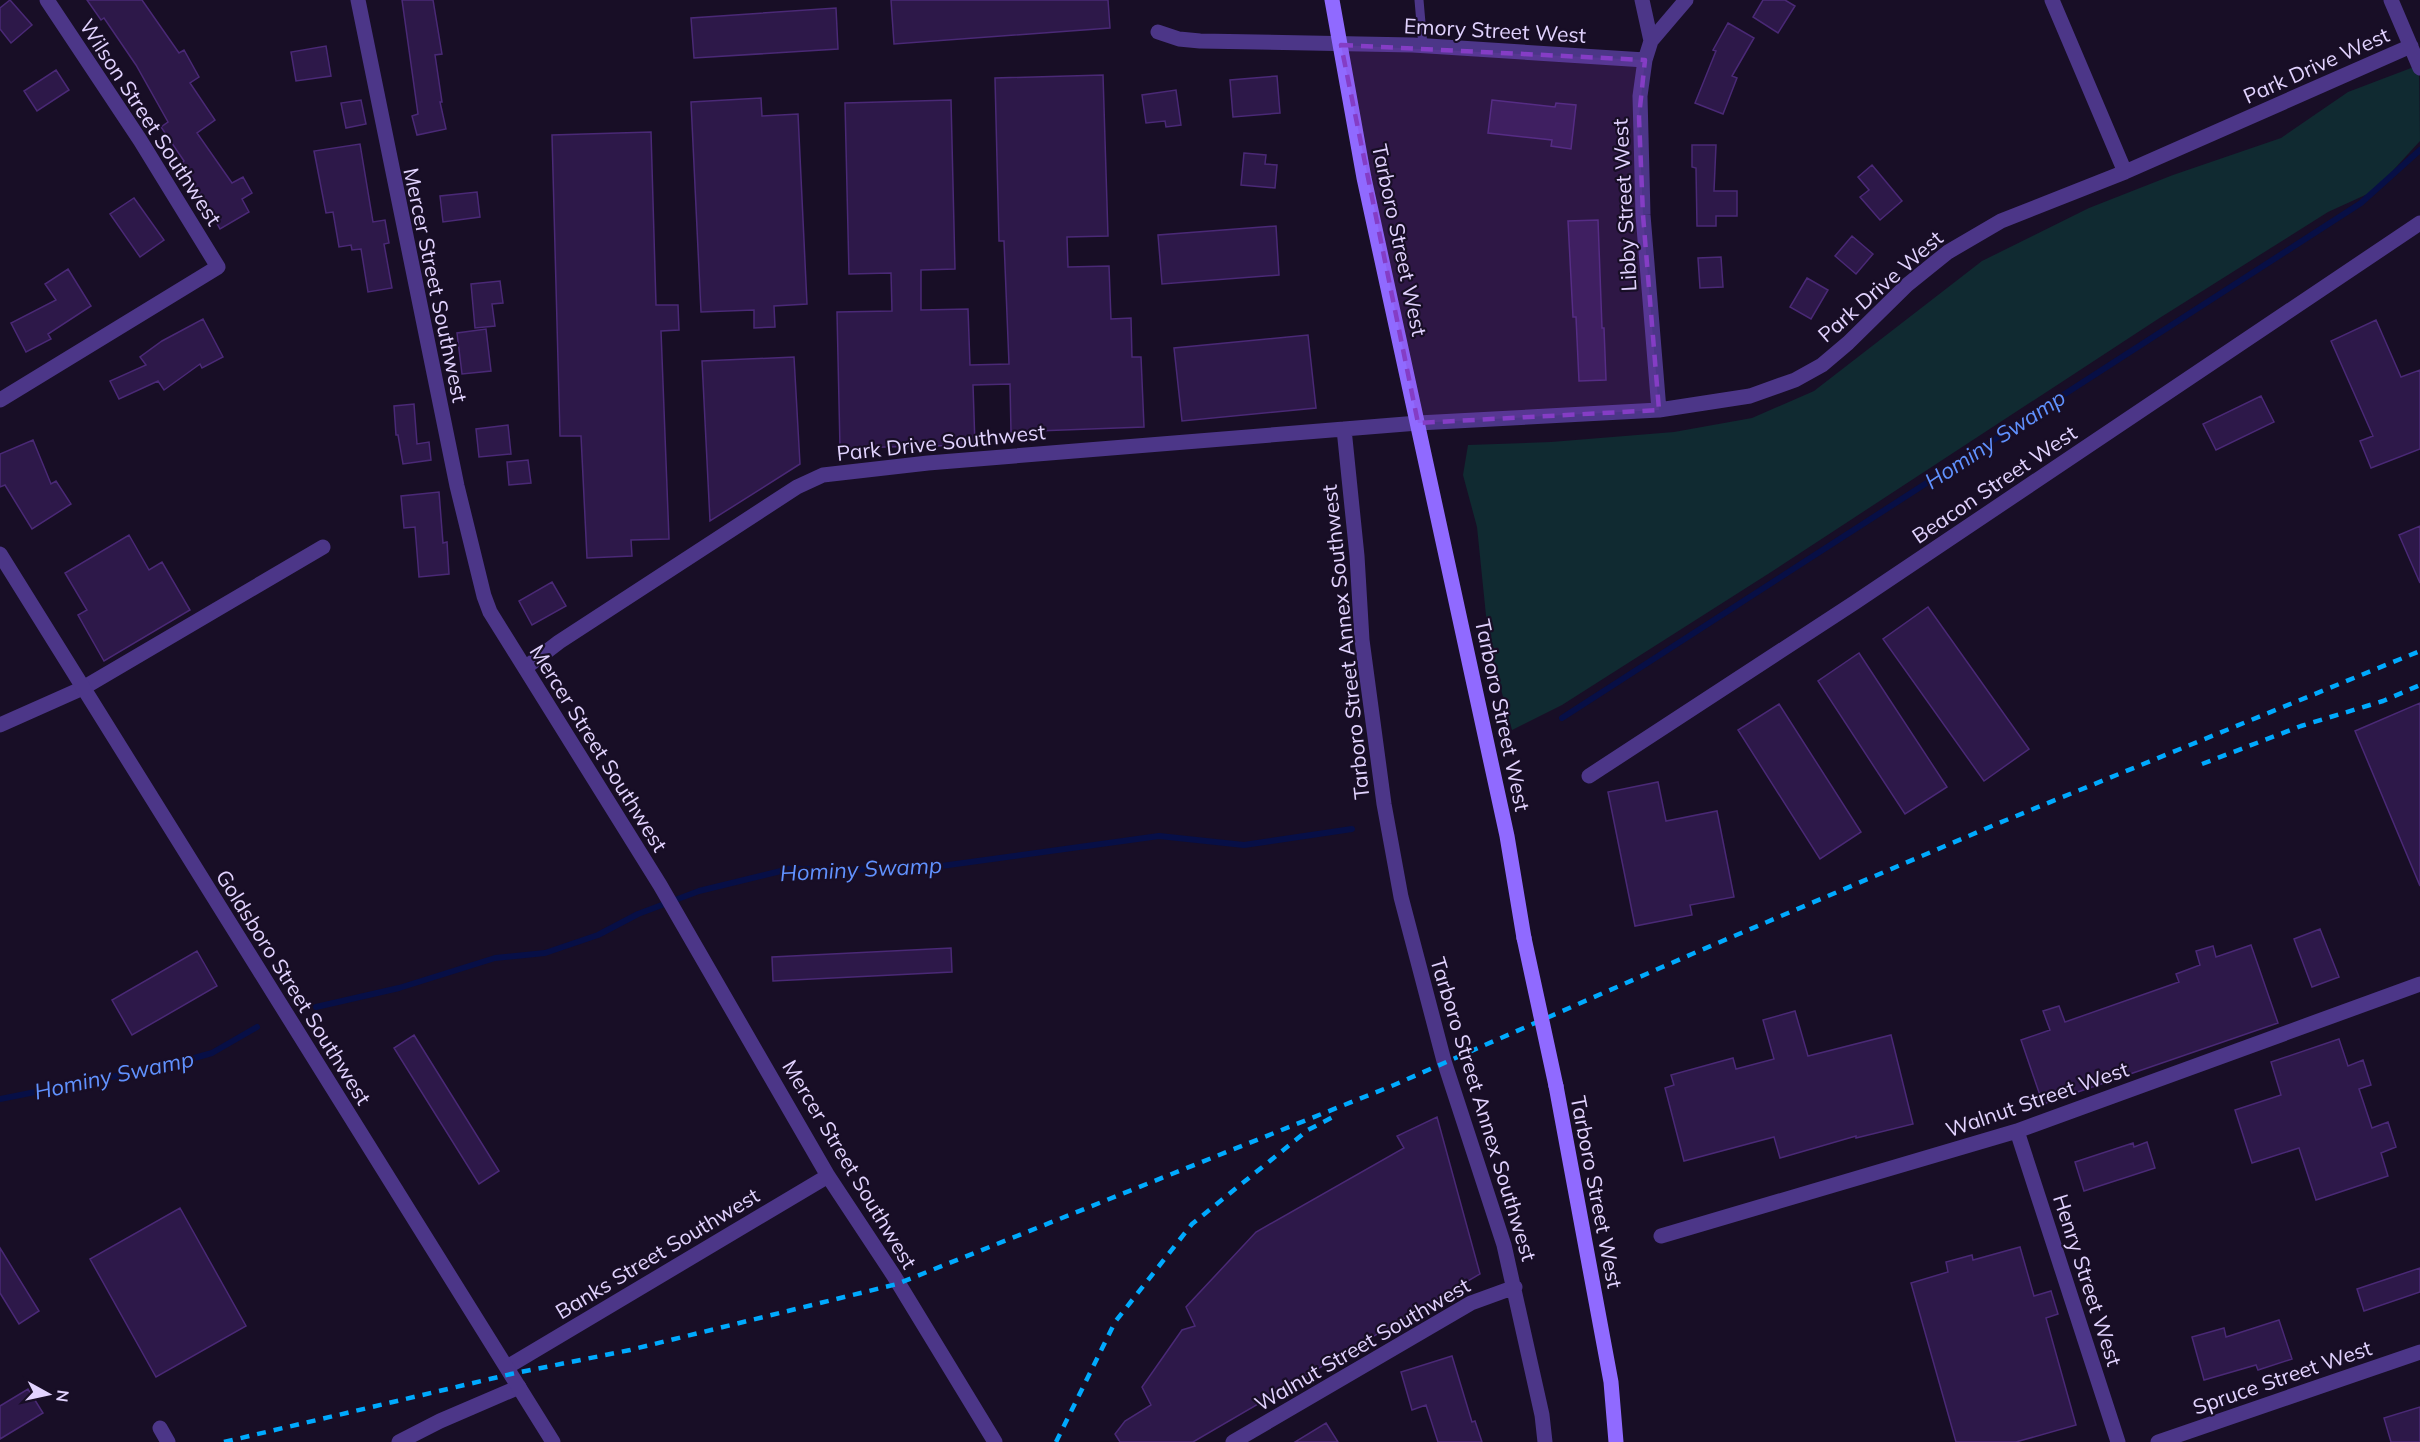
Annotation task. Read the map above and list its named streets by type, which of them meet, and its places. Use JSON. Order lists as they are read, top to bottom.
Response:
{
  "streets": {
    "main road": ["Tarboro Street West"],
    "street": [
      "Emory Street West",
      "Park Drive West",
      "Wilson Street Southwest",
      "Libby Street West",
      "Mercer Street Southwest",
      "Park Drive Southwest",
      "Beacon Street West",
      "Tarboro Street Annex Southwest",
      "Goldsboro Street Southwest",
      "Walnut Street West",
      "Banks Street Southwest",
      "Henry Street West",
      "Walnut Street Southwest",
      "Spruce Street West"
    ]
  },
  "crossings": [
    ["Emory Street West", "Libby Street West"],
    ["Emory Street West", "Tarboro Street West"],
    ["Park Drive West", "Libby Street West"],
    ["Park Drive West", "Tarboro Street West"],
    ["Park Drive West", "Park Drive Southwest"],
    ["Tarboro Street West", "Park Drive Southwest"],
    ["Mercer Street Southwest", "Park Drive Southwest"],
    ["Mercer Street Southwest", "Banks Street Southwest"],
    ["Park Drive Southwest", "Tarboro Street Annex Southwest"],
    ["Tarboro Street Annex Southwest", "Walnut Street Southwest"],
    ["Goldsboro Street Southwest", "Banks Street Southwest"],
    ["Walnut Street West", "Henry Street West"]
  ],
  "water": ["Hominy Swamp"],
  "north": "right"
}
